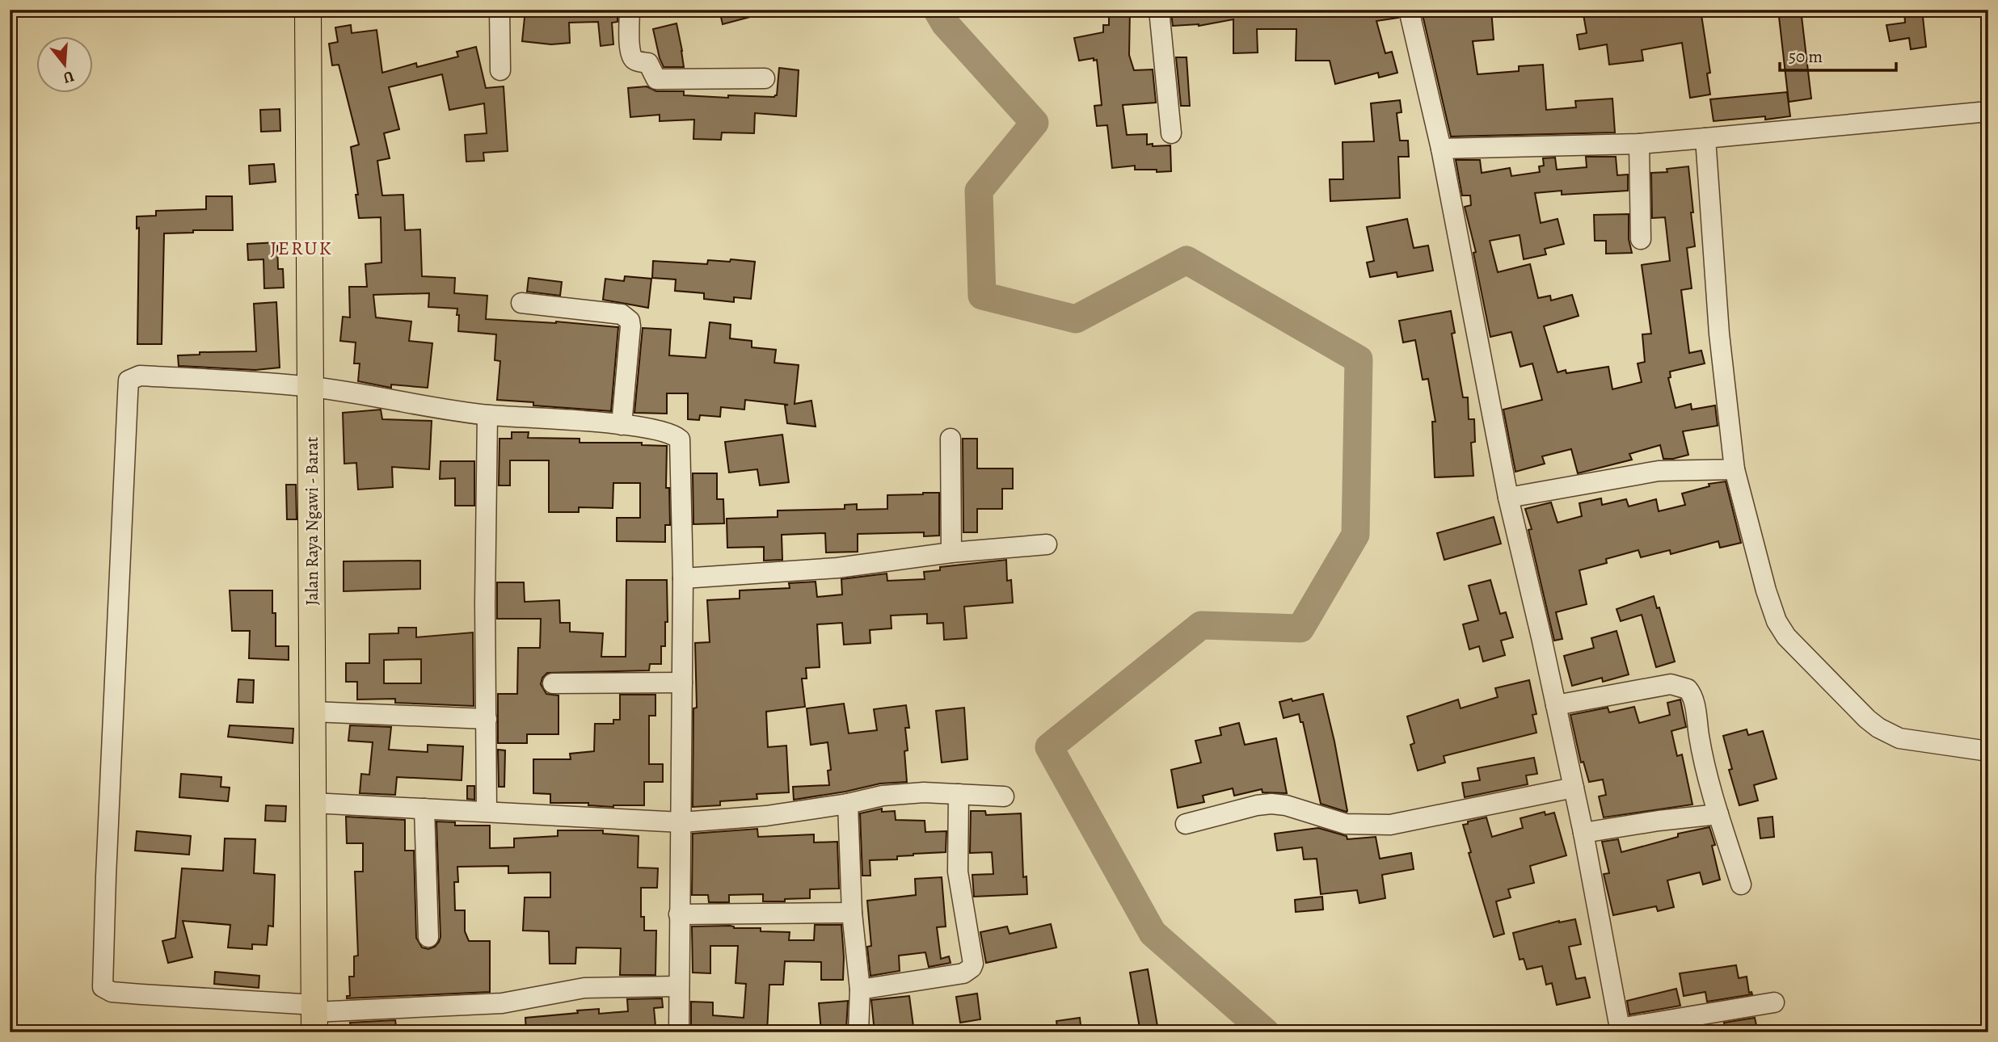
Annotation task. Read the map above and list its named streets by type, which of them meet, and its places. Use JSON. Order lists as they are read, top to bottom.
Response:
{
  "streets": {
    "main road": ["Jalan Raya Ngawi - Barat"]
  },
  "districts": ["JERUK"],
  "scale_bar": "50 m",
  "north": "bottom"
}
